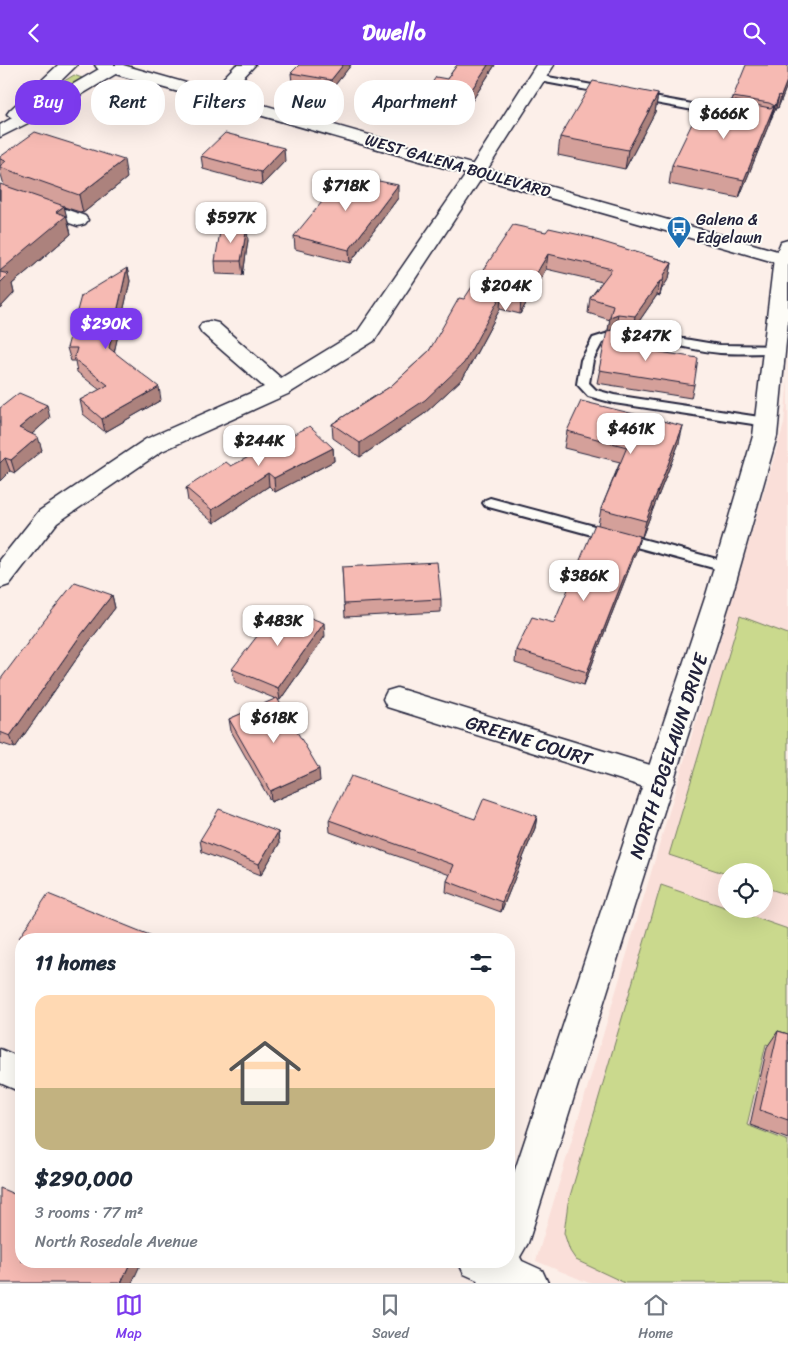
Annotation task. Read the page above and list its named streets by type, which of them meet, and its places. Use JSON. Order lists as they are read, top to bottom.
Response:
{
  "streets": {
    "street": ["WEST GALENA BOULEVARD", "GREENE COURT", "NORTH EDGELAWN DRIVE"]
  },
  "crossings": [
    ["WEST GALENA BOULEVARD", "NORTH EDGELAWN DRIVE"],
    ["GREENE COURT", "NORTH EDGELAWN DRIVE"]
  ],
  "places": {
    "bus stop": ["Galena & Edgelawn"]
  },
  "page": {
    "header": "Dwello",
    "chip": [
      "Buy",
      "Rent",
      "Filters",
      "New",
      "Apartment"
    ],
    "price": [
      "$666K",
      "$718K",
      "$597K",
      "$204K",
      "$290K",
      "$247K",
      "$461K",
      "$244K",
      "$386K",
      "$483K",
      "$618K"
    ],
    "heading": "11 homes",
    "list": [
      {
        "name": "$290,000",
        "note": "3 rooms · 77 m² · North Rosedale Avenue"
      }
    ],
    "tabs": ["Map", "Saved", "Home"]
  }
}
